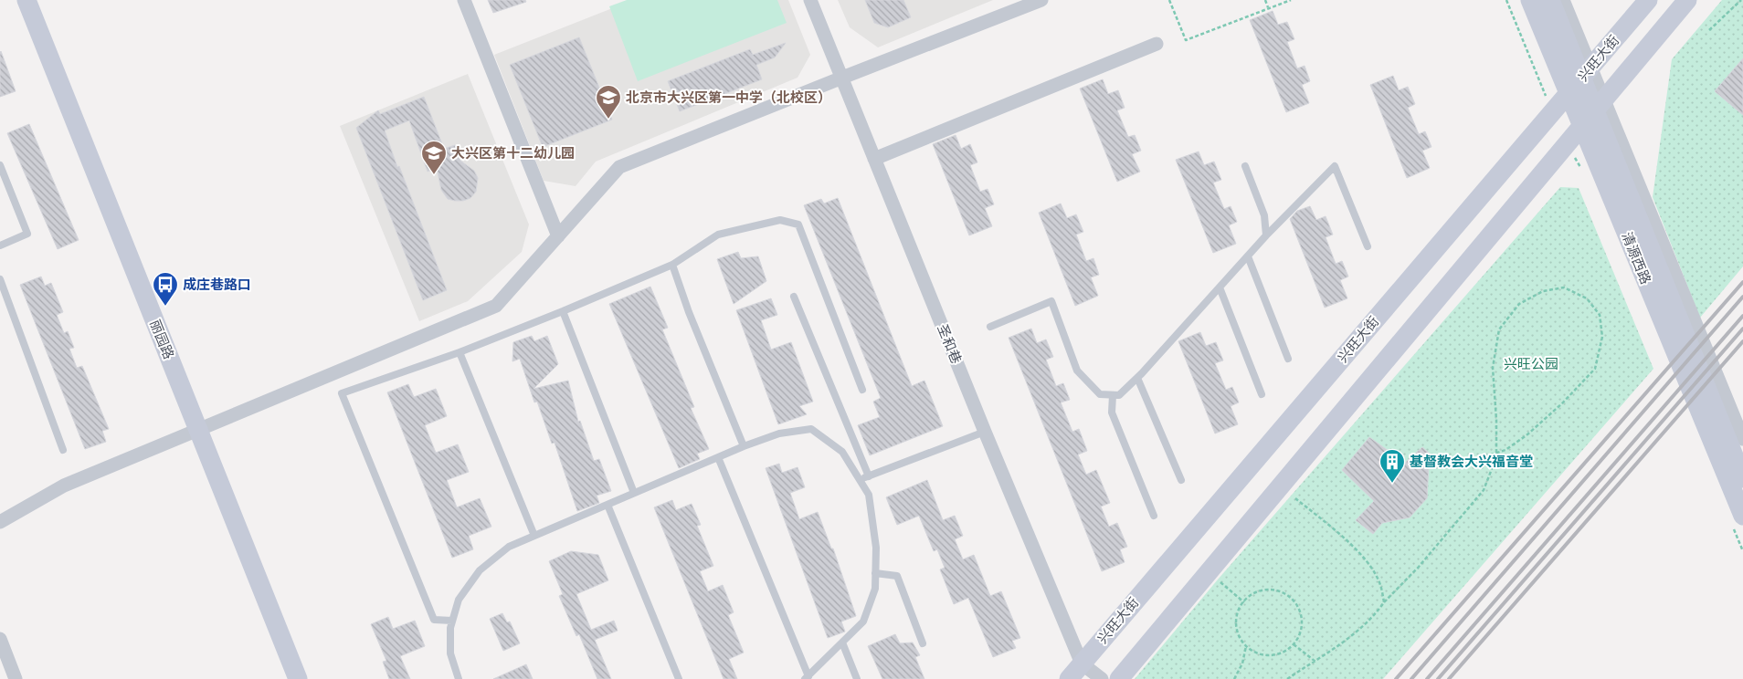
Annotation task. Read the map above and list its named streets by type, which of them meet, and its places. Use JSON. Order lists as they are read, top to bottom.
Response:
{
  "streets": {
    "main road": ["兴旺大街", "清源西路", "丽园路"],
    "street": ["圣和巷"]
  },
  "crossings": [
    ["兴旺大街", "清源西路"],
    ["兴旺大街", "圣和巷"]
  ],
  "parks": ["兴旺公园"],
  "places": {
    "school or university": ["北京市大兴区第一中学（北校区）", "大兴区第十二幼儿园"],
    "bus stop": ["成庄巷路口"],
    "building": ["基督教会大兴福音堂"]
  }
}
